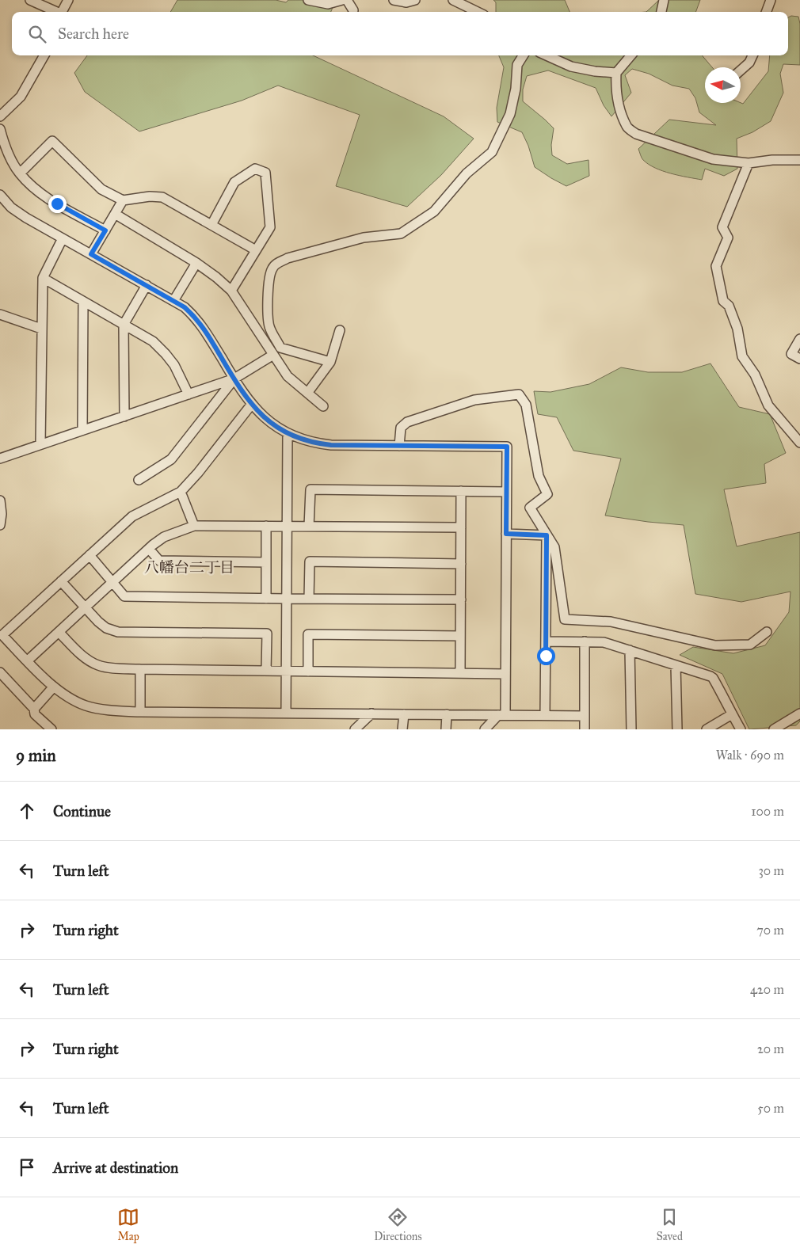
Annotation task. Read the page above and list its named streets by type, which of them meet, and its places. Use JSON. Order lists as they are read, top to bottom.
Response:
{
  "districts": ["八幡台二丁目"],
  "north": "left",
  "page": {
    "search": "Search here",
    "heading": ["9 min", "Walk · 690 m"],
    "list": [
      ["Continue", "100 m"],
      ["Turn left", "30 m"],
      ["Turn right", "70 m"],
      ["Turn left", "420 m"],
      ["Turn right", "20 m"],
      ["Turn left", "50 m"],
      "Arrive at destination"
    ],
    "nav": ["Map", "Directions", "Saved"]
  }
}
